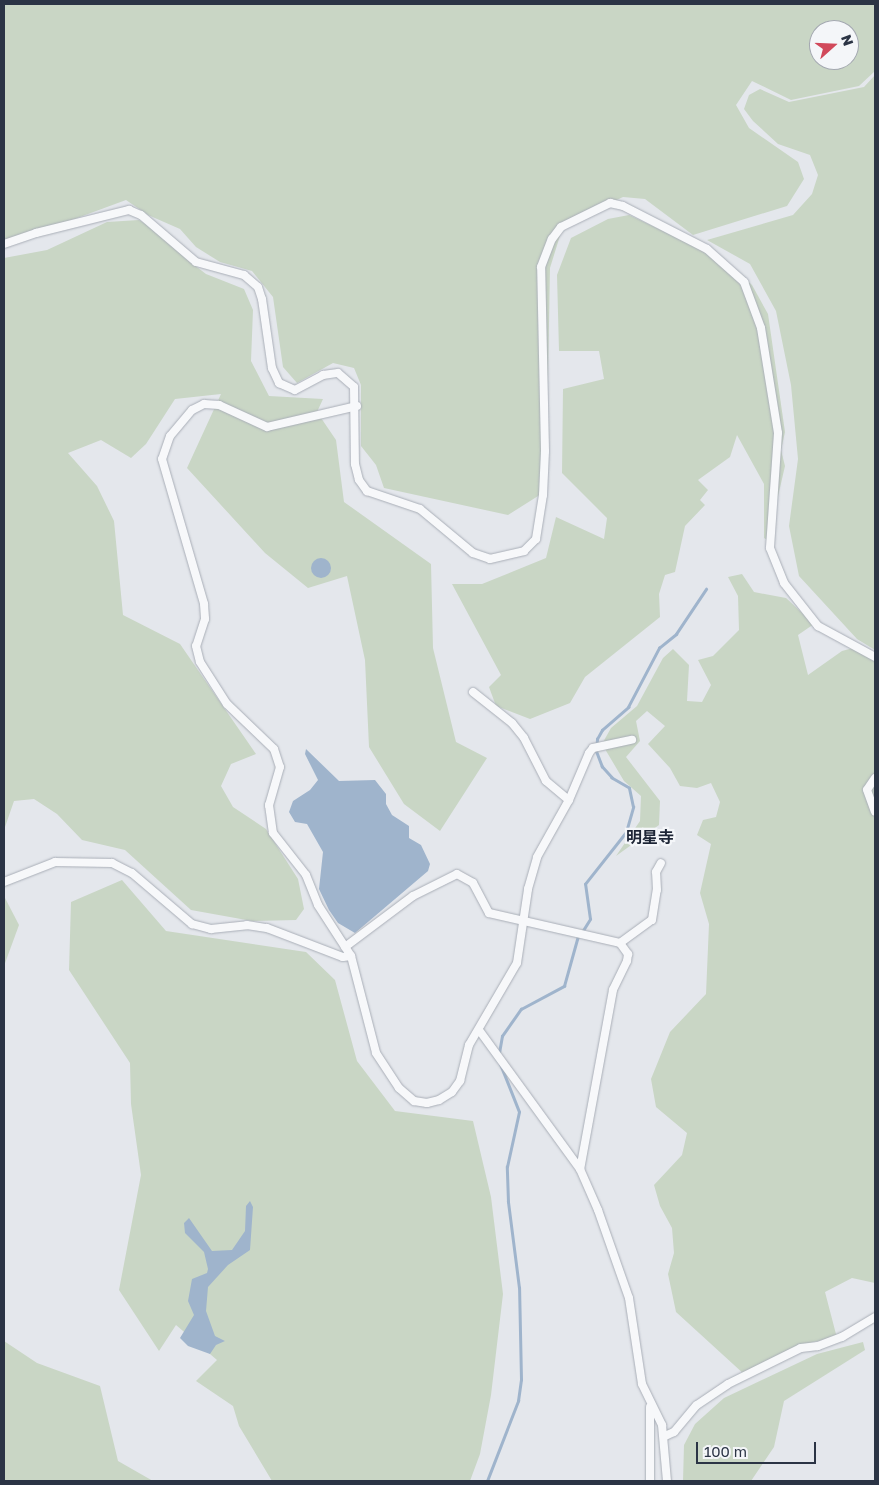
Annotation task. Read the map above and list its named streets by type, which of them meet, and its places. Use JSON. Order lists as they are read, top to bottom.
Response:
{
  "districts": ["明星寺"],
  "scale_bar": "100 m",
  "north": "right"
}
